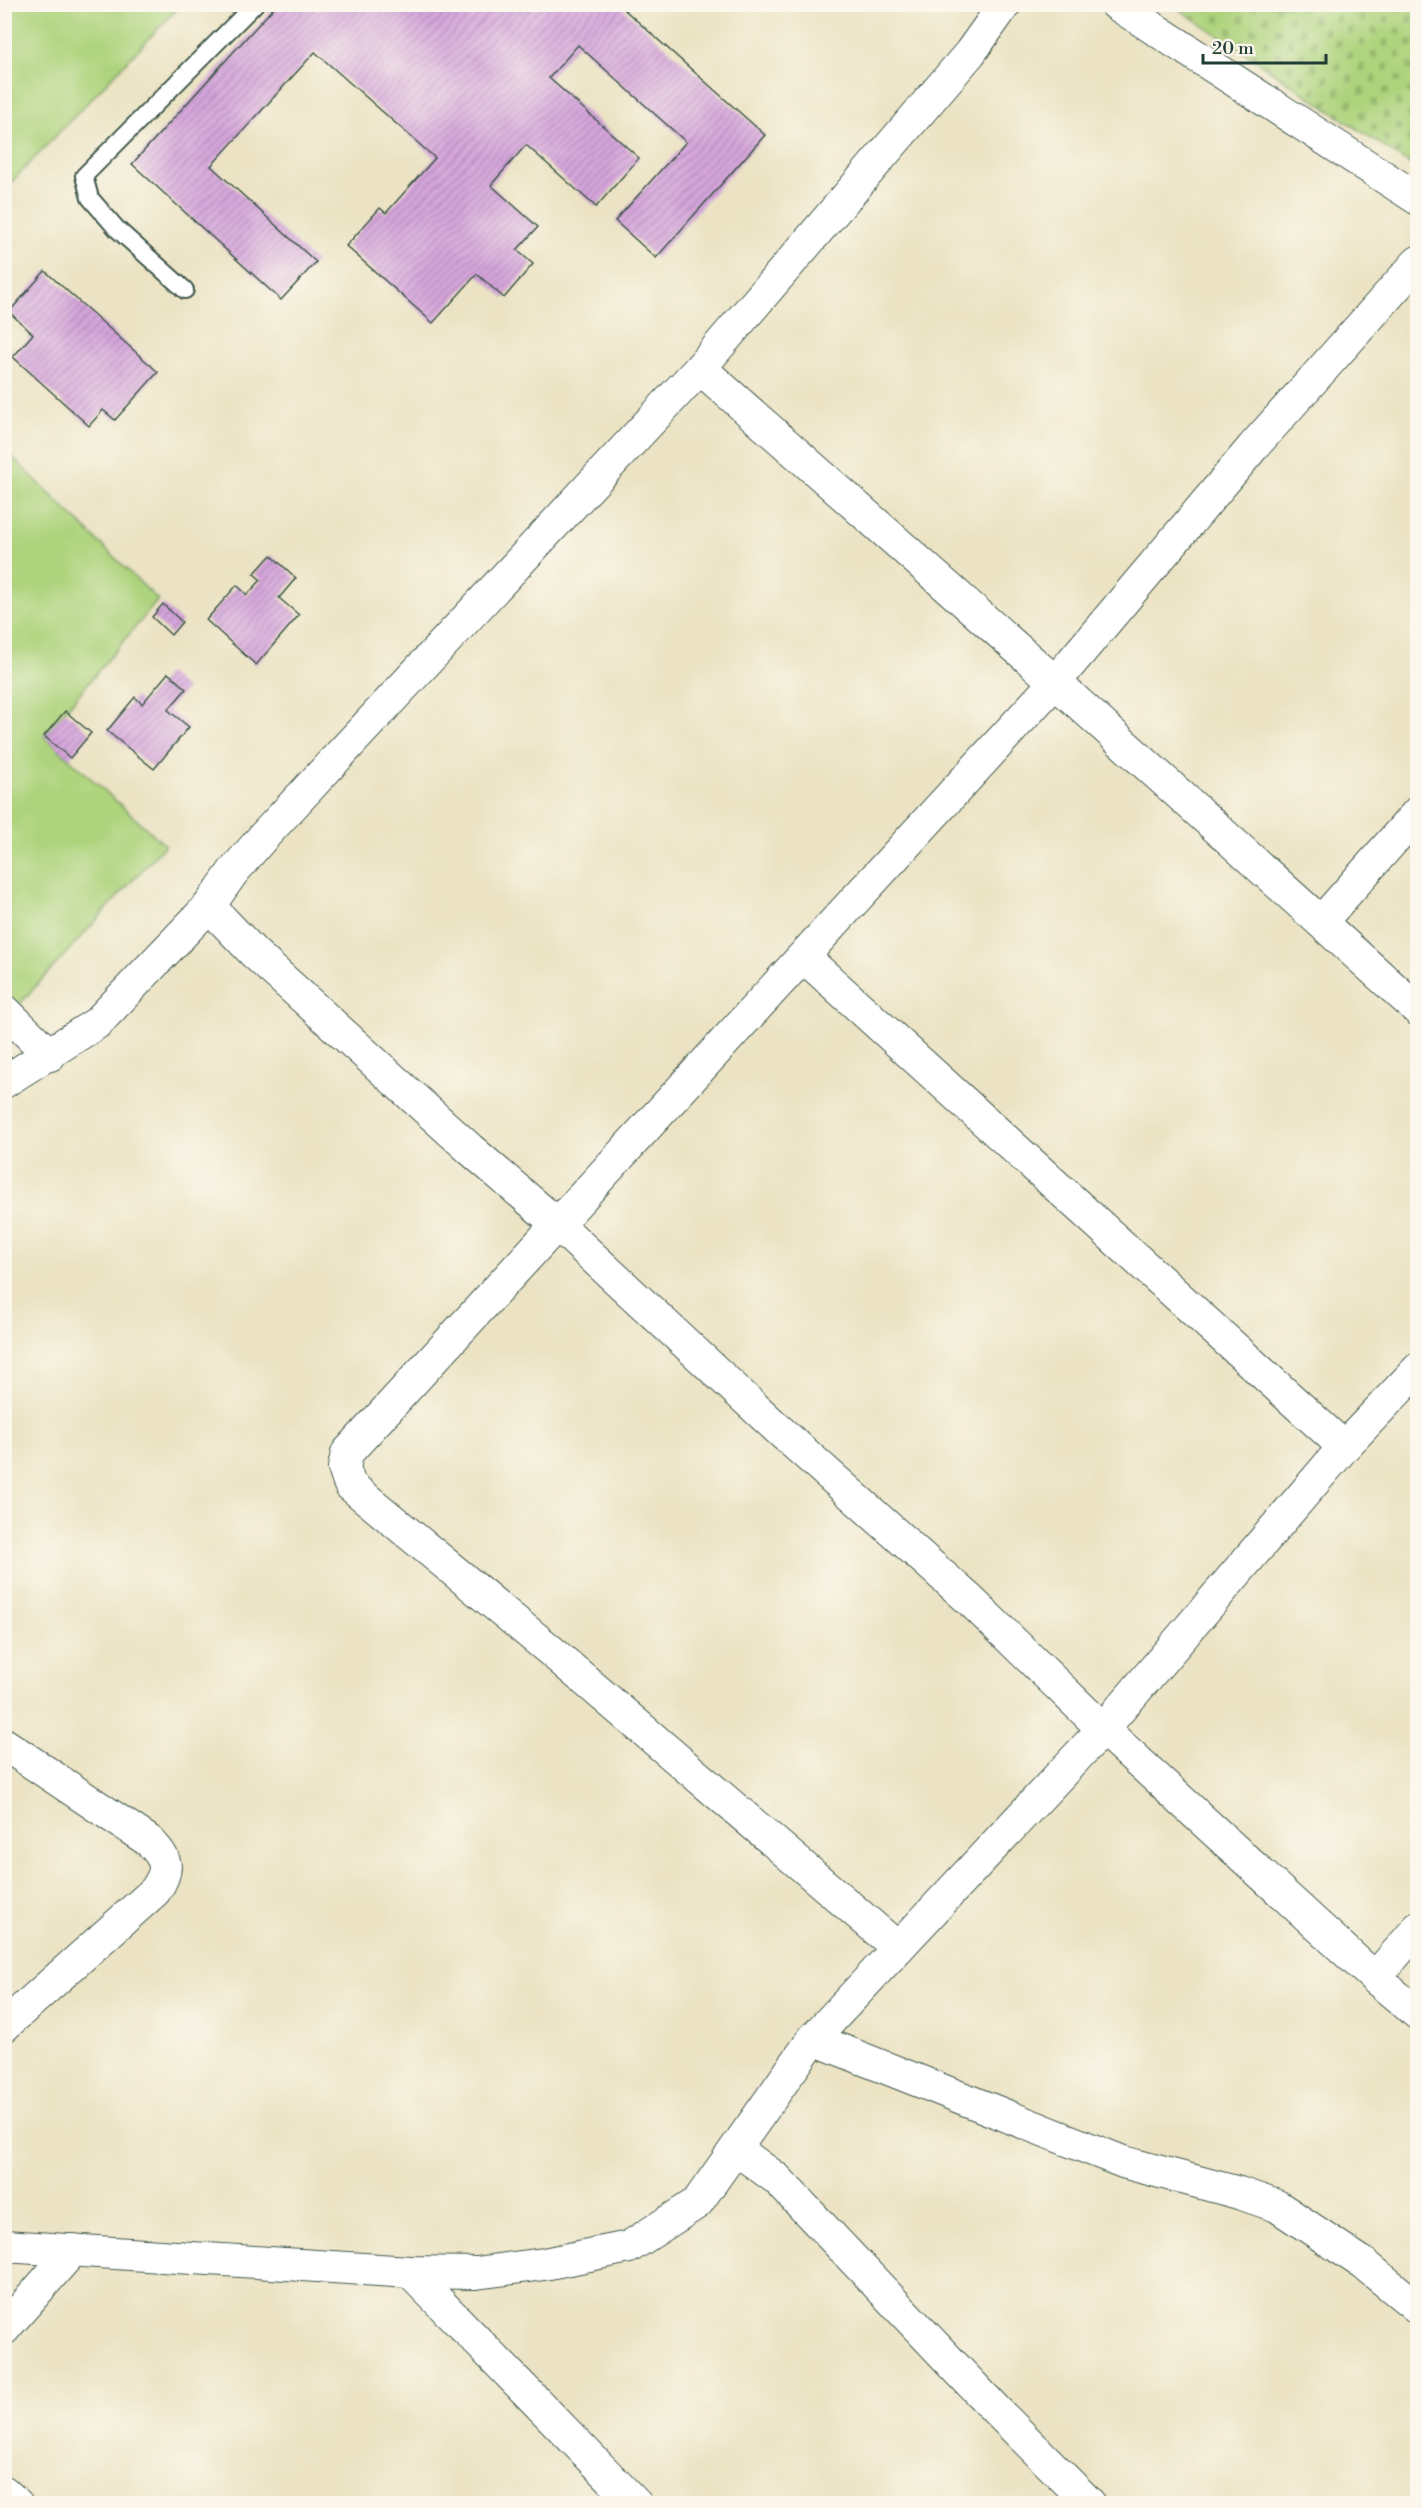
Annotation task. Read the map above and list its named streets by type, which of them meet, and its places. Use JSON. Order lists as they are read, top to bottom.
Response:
{
  "scale_bar": "20 m"
}
